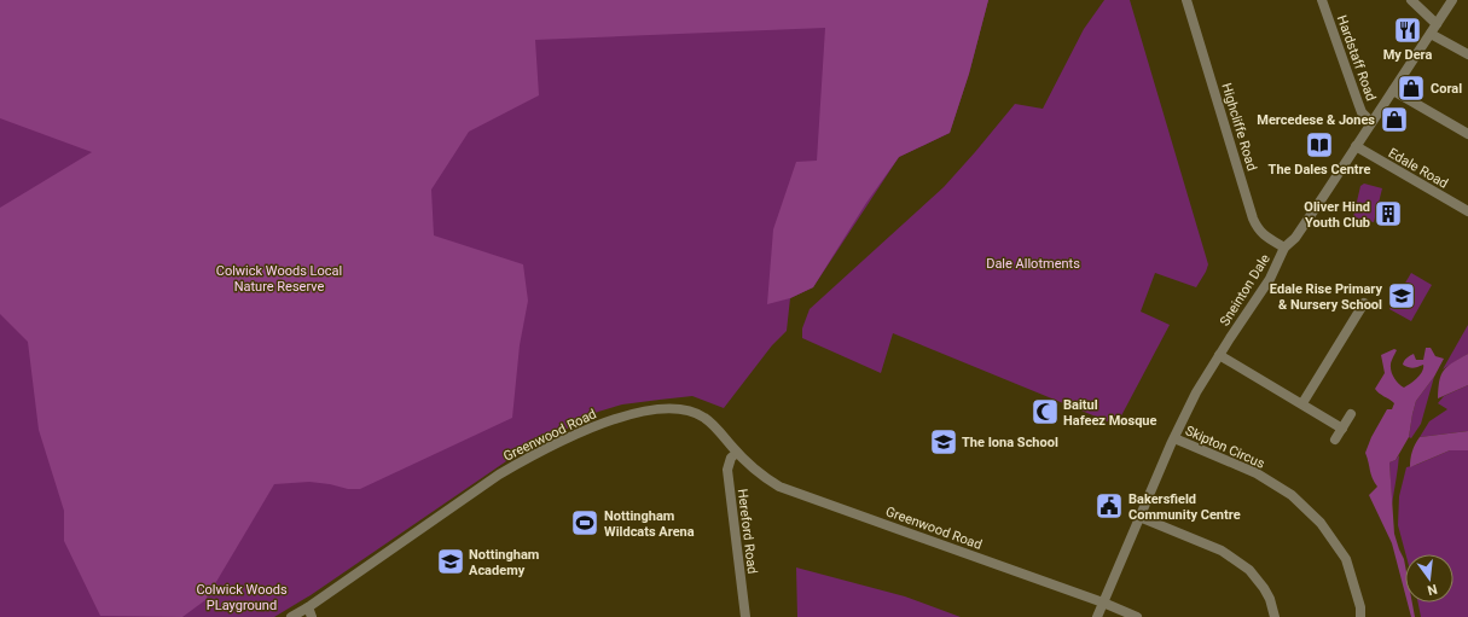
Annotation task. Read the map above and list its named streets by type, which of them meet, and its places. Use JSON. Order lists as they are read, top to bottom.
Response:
{
  "streets": {
    "street": [
      "Hardstaff Road",
      "Highcliffe Road",
      "Edale Road",
      "Sneinton Dale",
      "Greenwood Road",
      "Skipton Circus",
      "Hereford Road"
    ]
  },
  "crossings": [
    ["Hardstaff Road", "Sneinton Dale"],
    ["Highcliffe Road", "Sneinton Dale"],
    ["Edale Road", "Sneinton Dale"],
    ["Sneinton Dale", "Greenwood Road"],
    ["Sneinton Dale", "Skipton Circus"],
    ["Greenwood Road", "Hereford Road"]
  ],
  "parks": ["Dale Allotments", "Colwick Woods Local Nature Reserve", "Colwick Woods PLayground"],
  "places": {
    "restaurant": ["My Dera"],
    "shop": ["Coral", "Mercedese & Jones"],
    "library": ["The Dales Centre"],
    "building": ["Oliver Hind Youth Club"],
    "school or university": ["Edale Rise Primary & Nursery School", "The Iona School", "Nottingham Academy"],
    "mosque": ["Baitul Hafeez Mosque"],
    "public building": ["Bakersfield Community Centre"],
    "sports": ["Nottingham Wildcats Arena"]
  },
  "north": "bottom"
}
